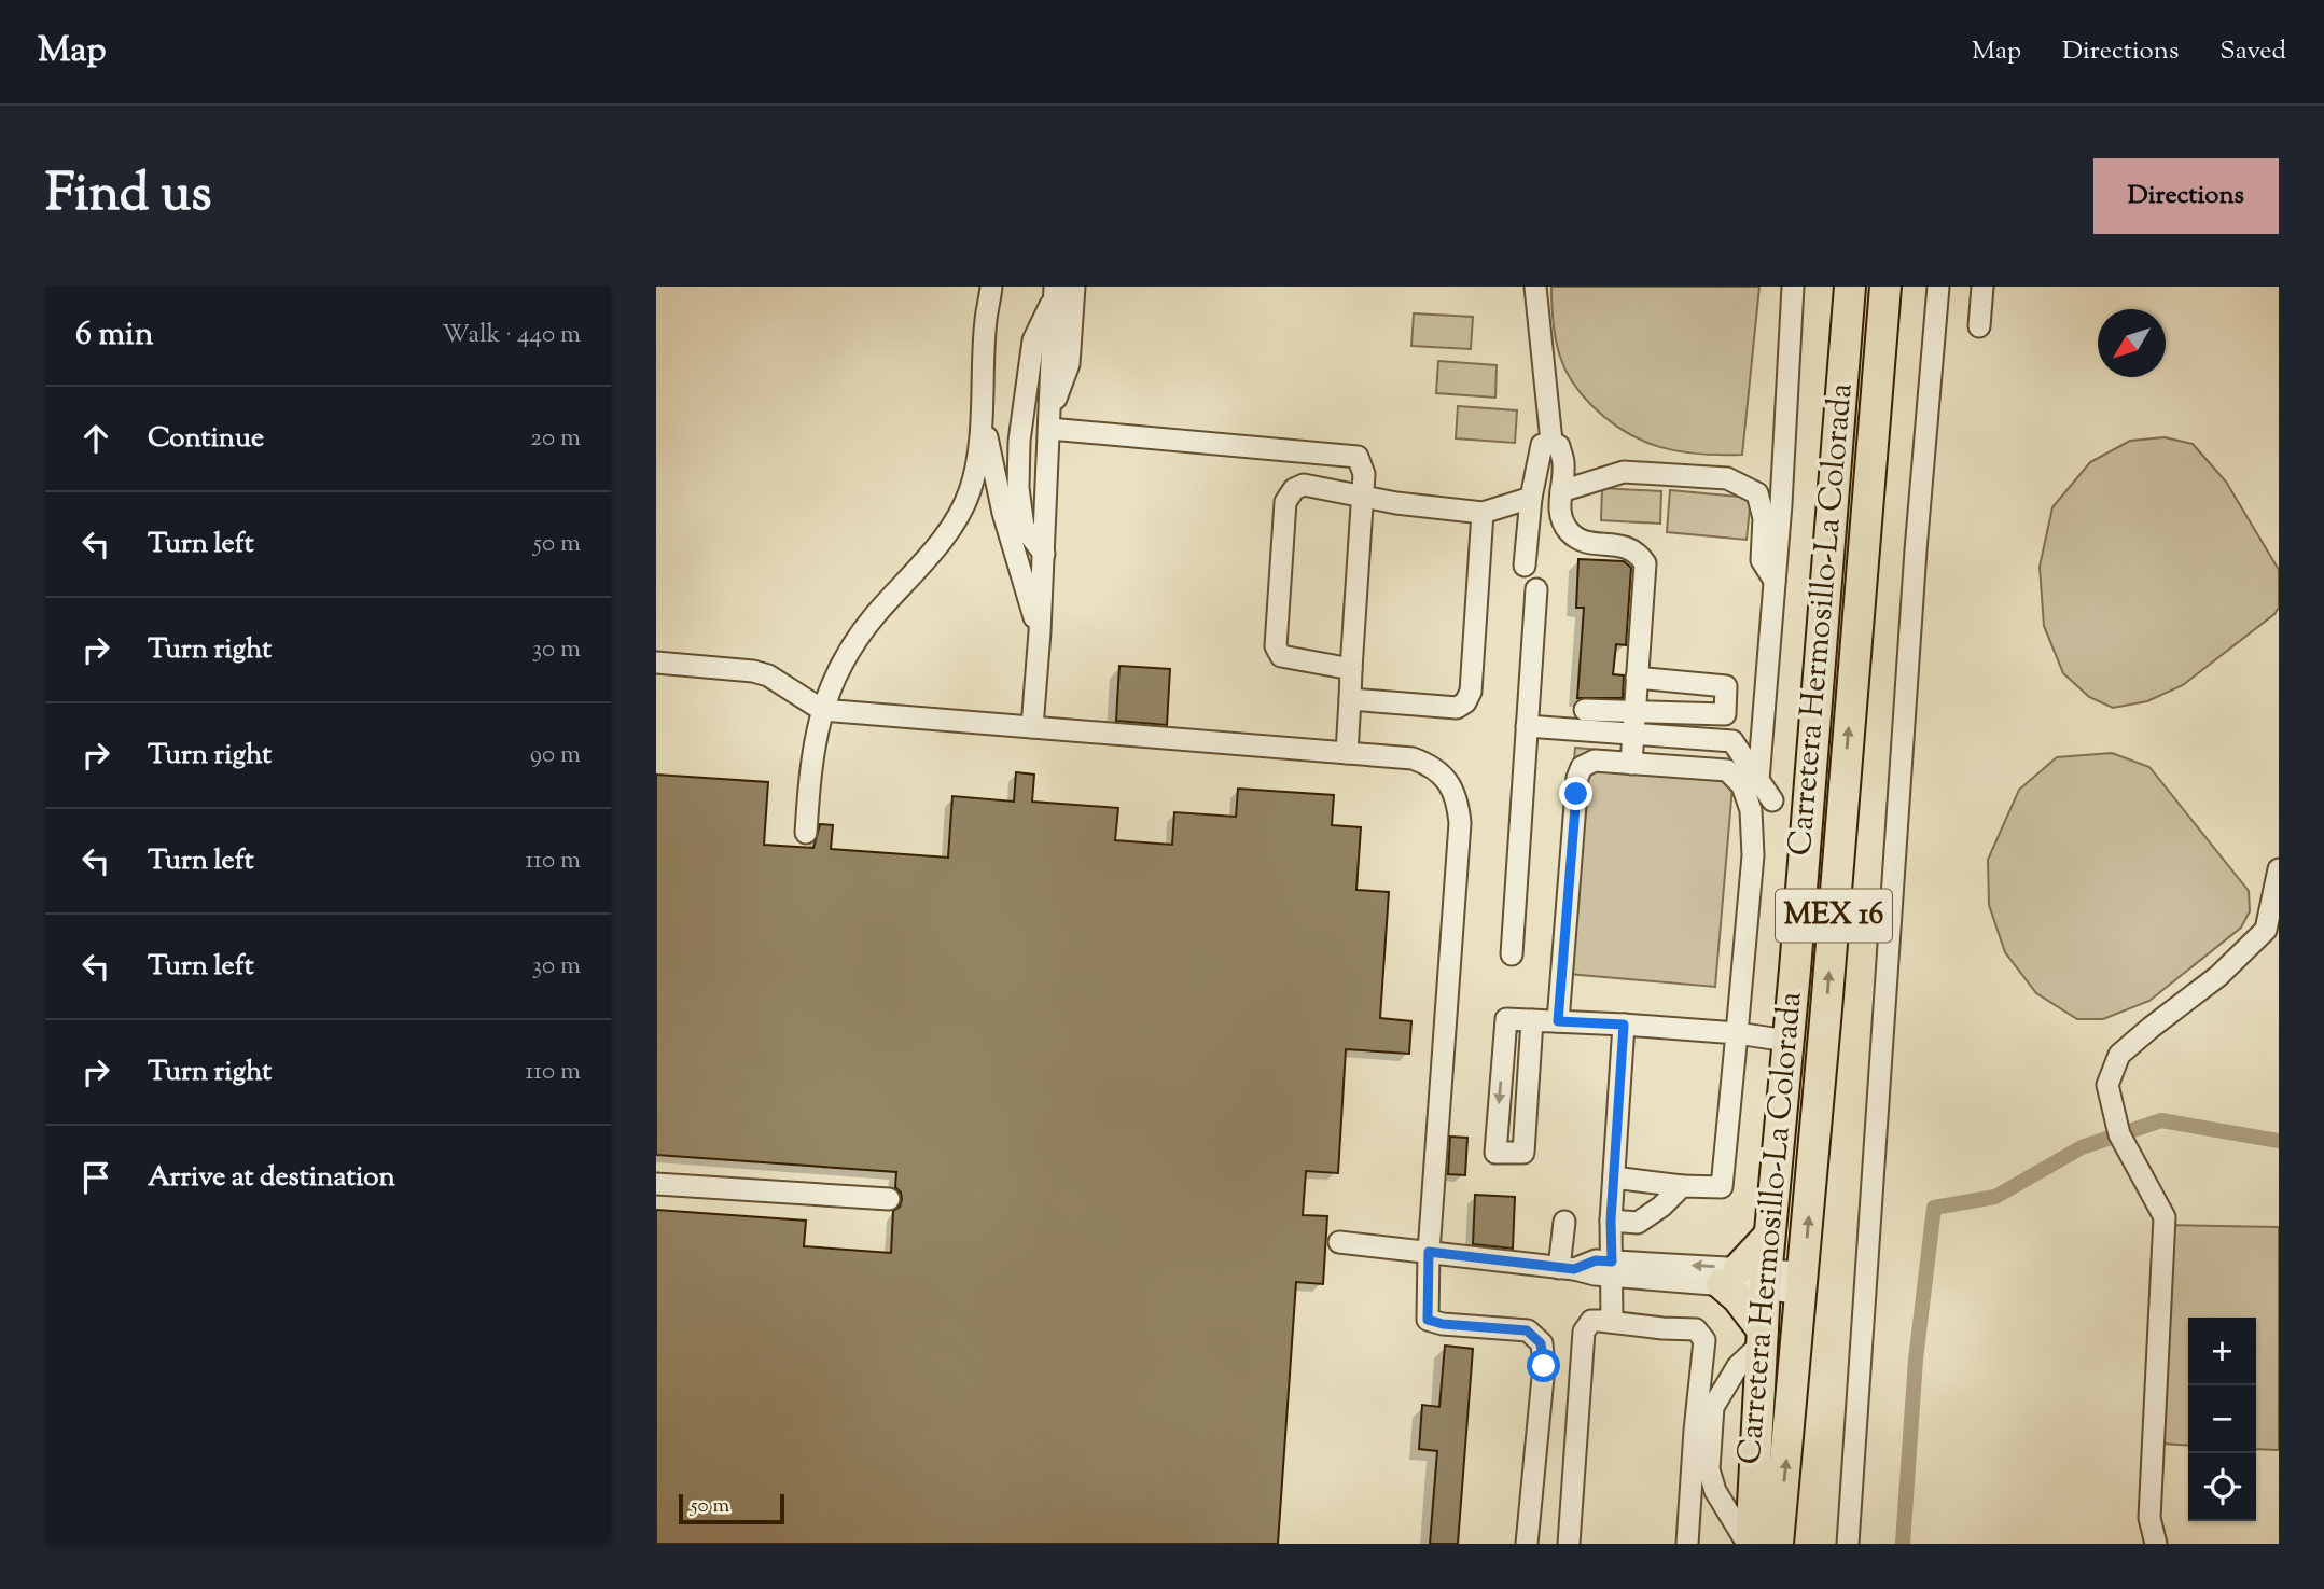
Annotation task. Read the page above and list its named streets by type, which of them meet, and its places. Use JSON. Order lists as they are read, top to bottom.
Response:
{
  "streets": {
    "highway": ["Carretera Hermosillo-La Colorada", "MEX 16"]
  },
  "scale_bar": "50 m",
  "north": "bottom left",
  "page": {
    "header": "Map",
    "nav": ["Map", "Directions", "Saved"],
    "title": "Find us",
    "buttons": "Directions",
    "heading": ["6 min", "Walk · 440 m"],
    "list": [
      ["Continue", "20 m"],
      ["Turn left", "50 m"],
      ["Turn right", "30 m"],
      ["Turn right", "90 m"],
      ["Turn left", "110 m"],
      ["Turn left", "30 m"],
      ["Turn right", "110 m"],
      "Arrive at destination"
    ],
    "map_buttons": ["+", "−"],
    "scale": "50 m"
  }
}
